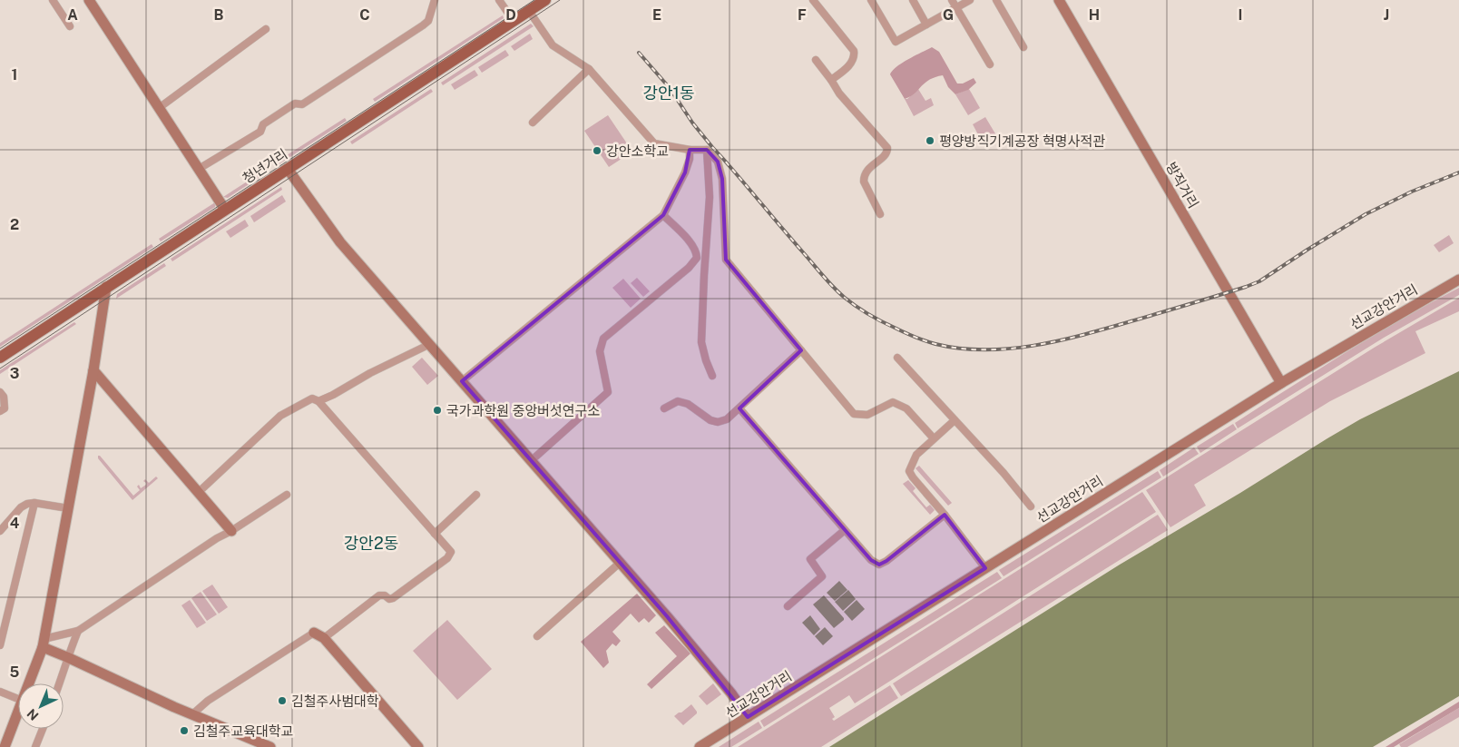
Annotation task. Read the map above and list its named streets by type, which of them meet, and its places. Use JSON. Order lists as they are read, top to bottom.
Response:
{
  "streets": {
    "main road": ["청년거리"],
    "street": ["방직거리", "선교강안거리"]
  },
  "crossings": [
    ["방직거리", "선교강안거리"]
  ],
  "districts": ["강안1동", "강안2동"],
  "places": [
    "평양방직기계공장 혁명사적관",
    "강안소학교",
    "국가과학원 중앙버섯연구소",
    "김철주사범대학",
    "김철주교육대학교"
  ],
  "north": "bottom left",
  "grid": {
    "columns": [
      "A",
      "B",
      "C",
      "D",
      "E",
      "F",
      "G",
      "H",
      "I",
      "J"
    ],
    "rows": [
      "1",
      "2",
      "3",
      "4",
      "5"
    ]
  }
}
